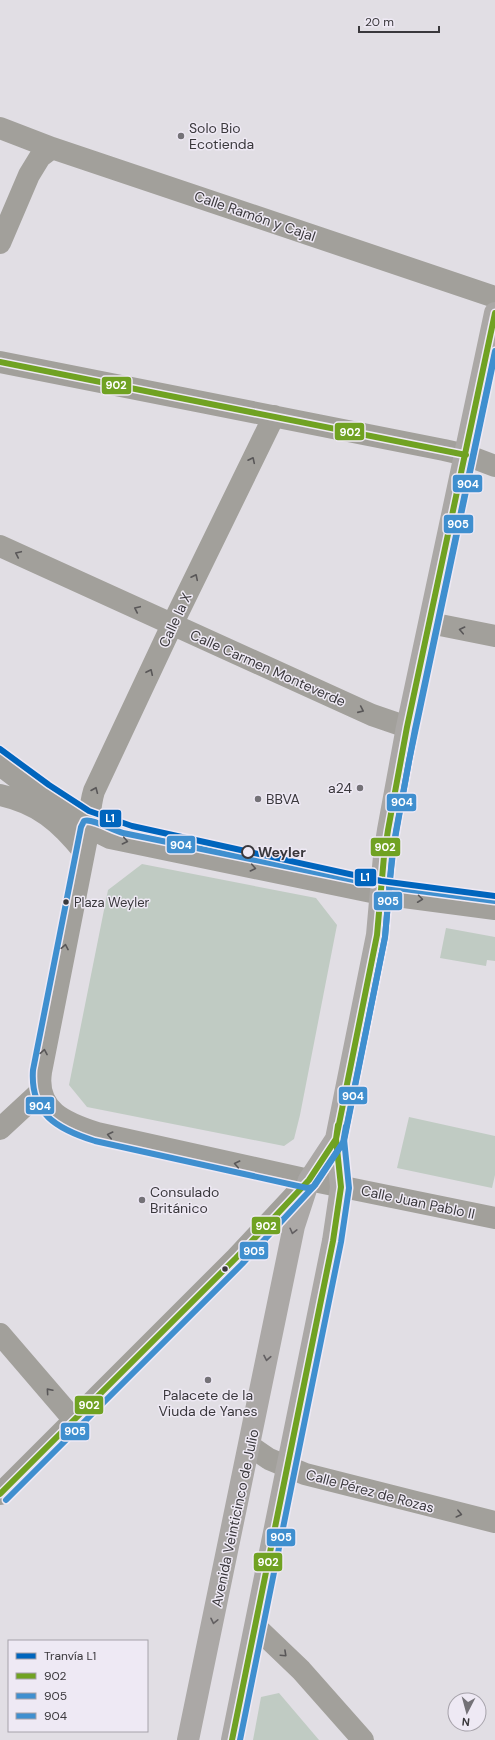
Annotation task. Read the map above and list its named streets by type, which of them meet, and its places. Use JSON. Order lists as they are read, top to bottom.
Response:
{
  "streets": {
    "main road": ["Avenida Veinticinco de Julio"],
    "street": [
      "Calle Ramón y Cajal",
      "Calle la X",
      "Calle Carmen Monteverde",
      "Calle Juan Pablo II",
      "Calle Pérez de Rozas"
    ]
  },
  "crossings": [
    ["Calle la X", "Calle Carmen Monteverde"],
    ["Calle Carmen Monteverde", "Avenida Veinticinco de Julio"],
    ["Calle Juan Pablo II", "Avenida Veinticinco de Julio"],
    ["Calle Pérez de Rozas", "Avenida Veinticinco de Julio"]
  ],
  "one_way": ["Calle la X", "Calle Juan Pablo II", "Calle Pérez de Rozas"],
  "places": [
    "Solo Bio Ecotienda",
    "a24",
    "BBVA",
    "Weyler",
    "Plaza Weyler",
    "Consulado Británico",
    "Palacete de la Viuda de Yanes"
  ],
  "lines": [
    "transit line 902",
    "transit line 905",
    "transit line 904",
    "tram line L1"
  ],
  "legend": [
    "Tranvía L1",
    "902",
    "905",
    "904"
  ],
  "scale_bar": "20 m",
  "north": "bottom"
}
